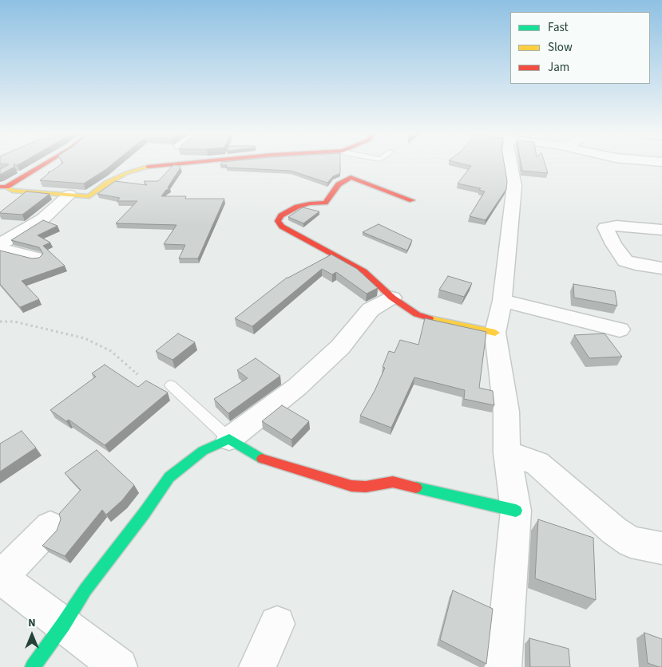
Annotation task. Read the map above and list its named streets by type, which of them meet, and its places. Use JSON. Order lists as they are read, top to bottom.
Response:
{
  "legend": ["Fast", "Slow", "Jam"],
  "north": "top"
}
